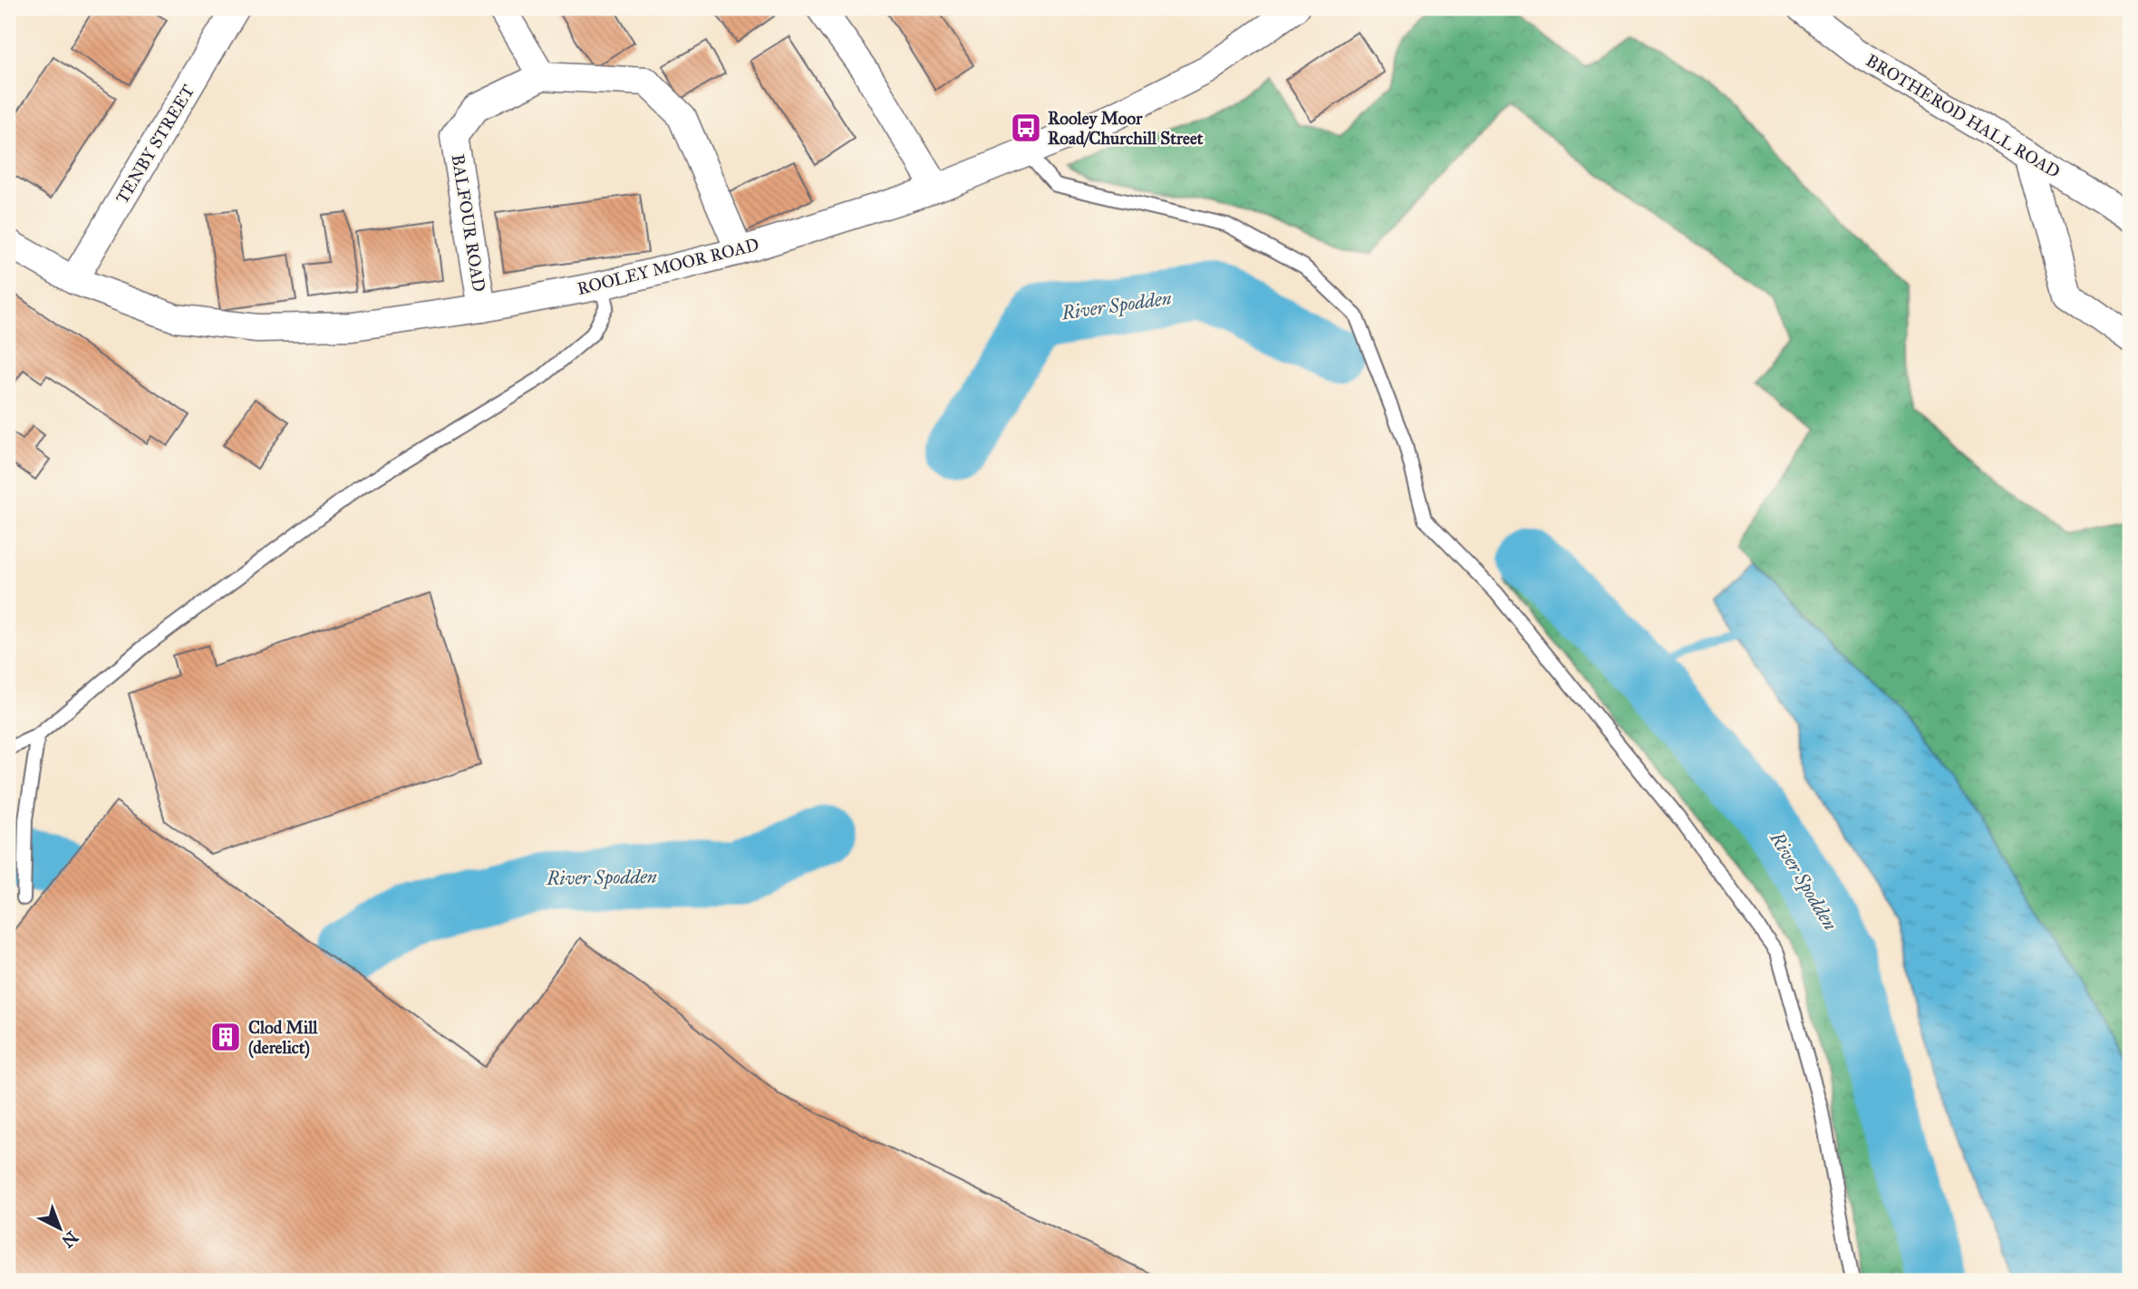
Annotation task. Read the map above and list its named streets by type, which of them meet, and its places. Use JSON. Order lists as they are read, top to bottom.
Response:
{
  "streets": {
    "street": [
      "BROTHEROD HALL ROAD",
      "TENBY STREET",
      "BALFOUR ROAD",
      "ROOLEY MOOR ROAD"
    ]
  },
  "crossings": [
    ["TENBY STREET", "ROOLEY MOOR ROAD"],
    ["BALFOUR ROAD", "ROOLEY MOOR ROAD"]
  ],
  "water": ["River Spodden"],
  "places": {
    "bus stop": ["Rooley Moor Road/Churchill Street"],
    "building": ["Clod Mill (derelict)"]
  },
  "north": "bottom right"
}
